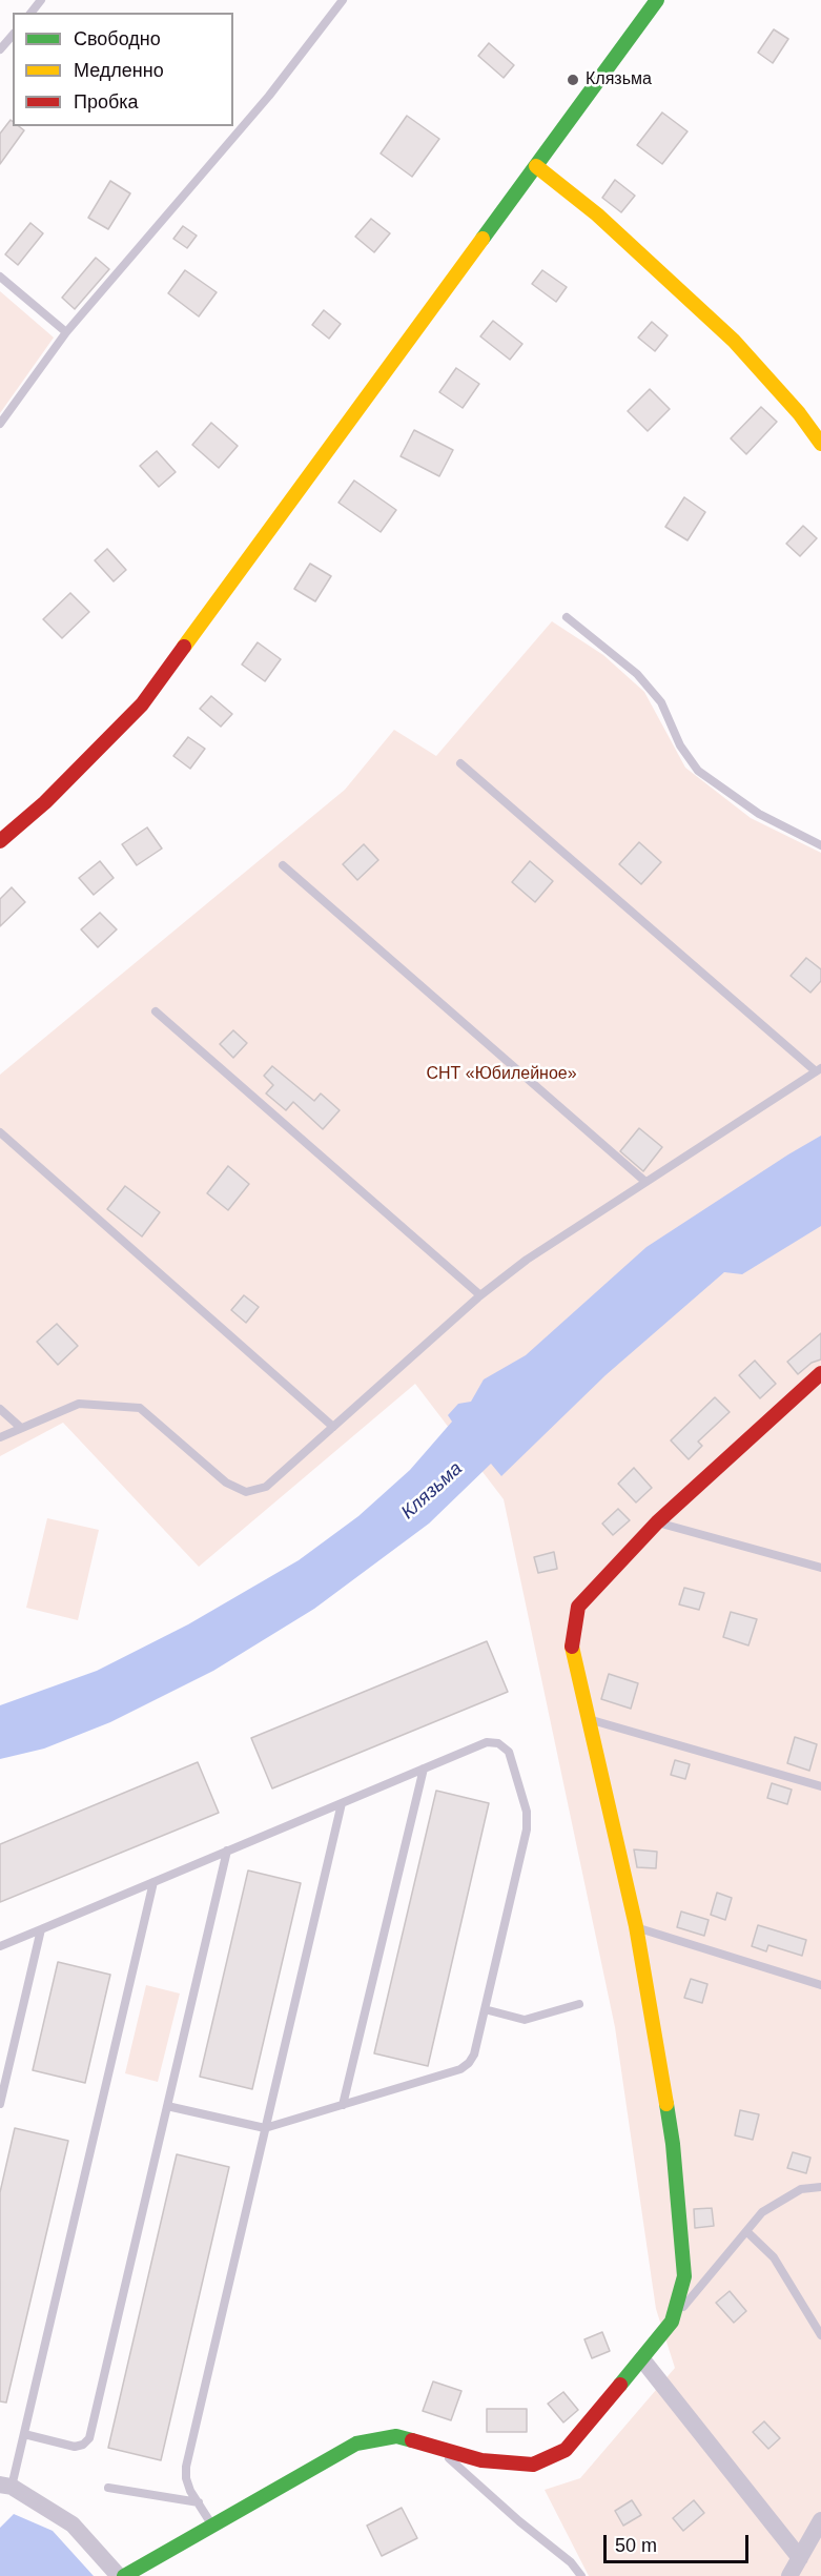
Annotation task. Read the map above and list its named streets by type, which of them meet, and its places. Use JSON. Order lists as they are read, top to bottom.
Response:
{
  "water": ["Клязьма"],
  "parks": ["СНТ «Юбилейное»"],
  "places": ["Клязьма"],
  "legend": ["Свободно", "Медленно", "Пробка"],
  "scale_bar": "50 m"
}
